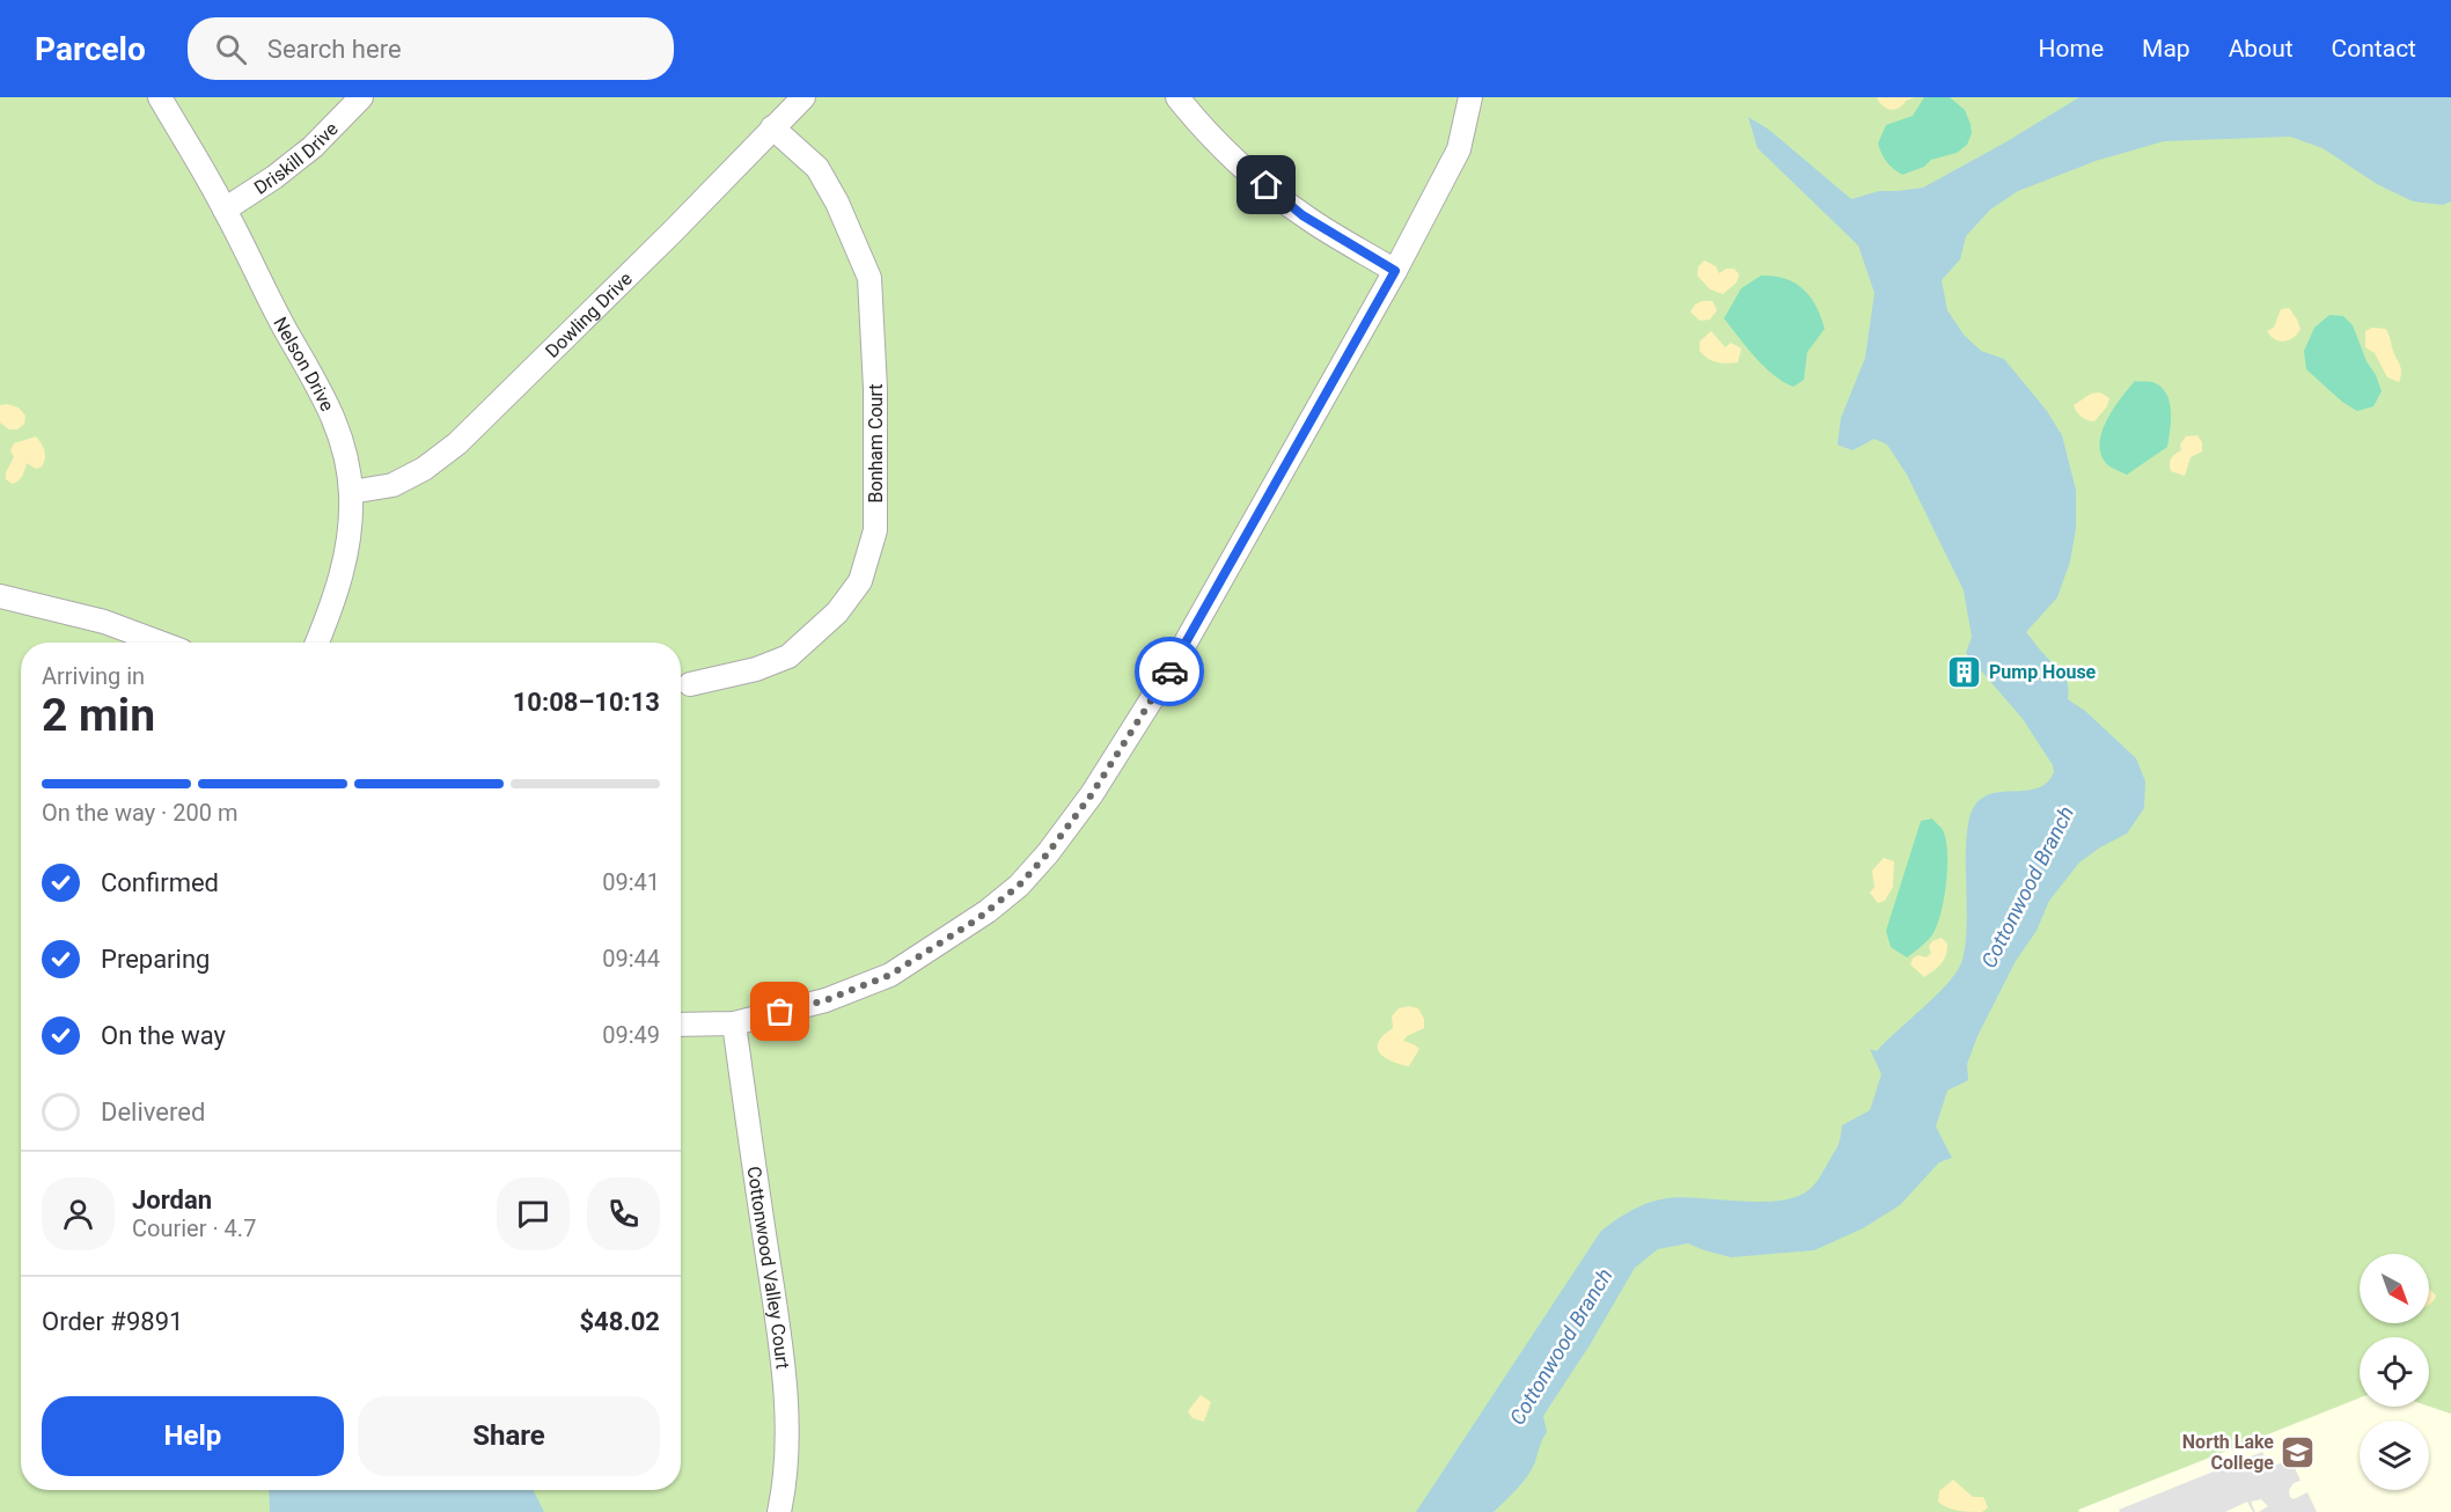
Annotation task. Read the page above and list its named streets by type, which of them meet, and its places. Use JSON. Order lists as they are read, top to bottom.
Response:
{
  "streets": {
    "street": [
      "Driskill Drive",
      "Dowling Drive",
      "Nelson Drive",
      "Bonham Court",
      "Cottonwood Valley Court"
    ]
  },
  "crossings": [
    ["Driskill Drive", "Nelson Drive"],
    ["Dowling Drive", "Nelson Drive"],
    ["Dowling Drive", "Bonham Court"]
  ],
  "water": ["Cottonwood Branch"],
  "places": {
    "building": ["Pump House"],
    "school or university": ["North Lake College"]
  },
  "north": "bottom right",
  "page": {
    "header": "Parcelo",
    "search": "Search here",
    "nav": [
      "Home",
      "Map",
      "About",
      "Contact"
    ],
    "heading": ["2 min", "Arriving in", "10:08–10:13"],
    "panel": [
      "Jordan",
      "Courier · 4.7",
      "Order #9891",
      "$48.02"
    ],
    "bar": "On the way · 200 m",
    "list": [
      ["Confirmed", "09:41"],
      ["Preparing", "09:44"],
      ["On the way", "09:49"],
      "Delivered"
    ],
    "buttons": ["Help", "Share"]
  }
}
